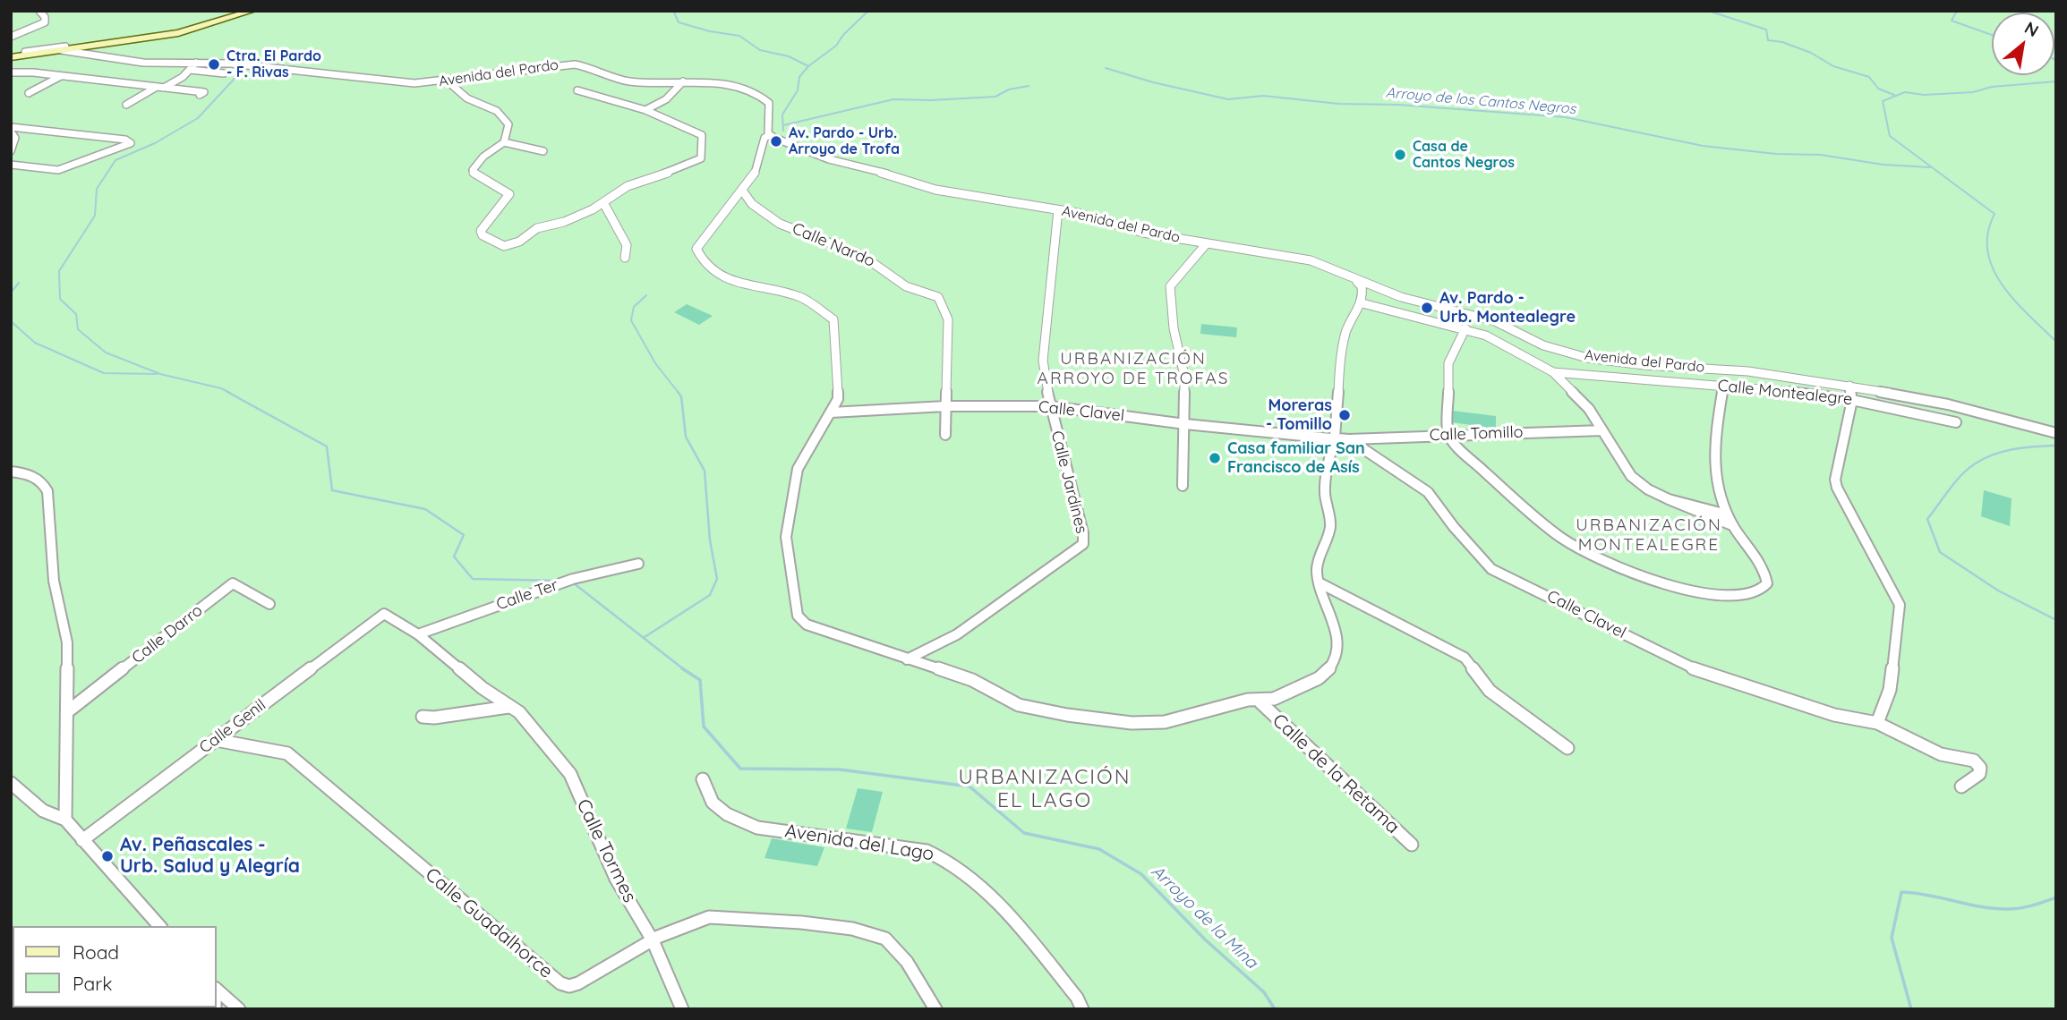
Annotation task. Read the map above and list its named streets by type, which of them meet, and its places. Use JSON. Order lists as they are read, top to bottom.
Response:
{
  "streets": {
    "street": [
      "Avenida del Pardo",
      "Calle Nardo",
      "Calle Montealegre",
      "Calle Clavel",
      "Calle Tomillo",
      "Calle Jardines",
      "Calle Ter",
      "Calle Darro",
      "Calle Genil",
      "Calle de la Retama",
      "Avenida del Lago",
      "Calle Tormes",
      "Calle Guadalhorce"
    ]
  },
  "crossings": [
    ["Avenida del Pardo", "Calle Montealegre"],
    ["Avenida del Pardo", "Calle Jardines"],
    ["Calle Nardo", "Calle Clavel"],
    ["Calle Clavel", "Calle Tomillo"],
    ["Calle Clavel", "Calle Jardines"],
    ["Calle Ter", "Calle Tormes"],
    ["Calle Genil", "Calle Tormes"],
    ["Calle Genil", "Calle Guadalhorce"],
    ["Calle Tormes", "Calle Guadalhorce"]
  ],
  "districts": ["URBANIZACIÓN ARROYO DE TROFAS", "URBANIZACIÓN MONTEALEGRE", "URBANIZACIÓN EL LAGO"],
  "water": ["Arroyo de los Cantos Negros", "Arroyo de la Mina"],
  "places": [
    "Ctra. El Pardo - F. Rivas",
    "Av. Pardo - Urb. Arroyo de Trofa",
    "Casa de Cantos Negros",
    "Av. Pardo - Urb. Montealegre",
    "Moreras - Tomillo",
    "Casa familiar San Francisco de Asís",
    "Av. Peñascales - Urb. Salud y Alegría"
  ],
  "legend": ["Road", "Park"],
  "north": "top right"
}
